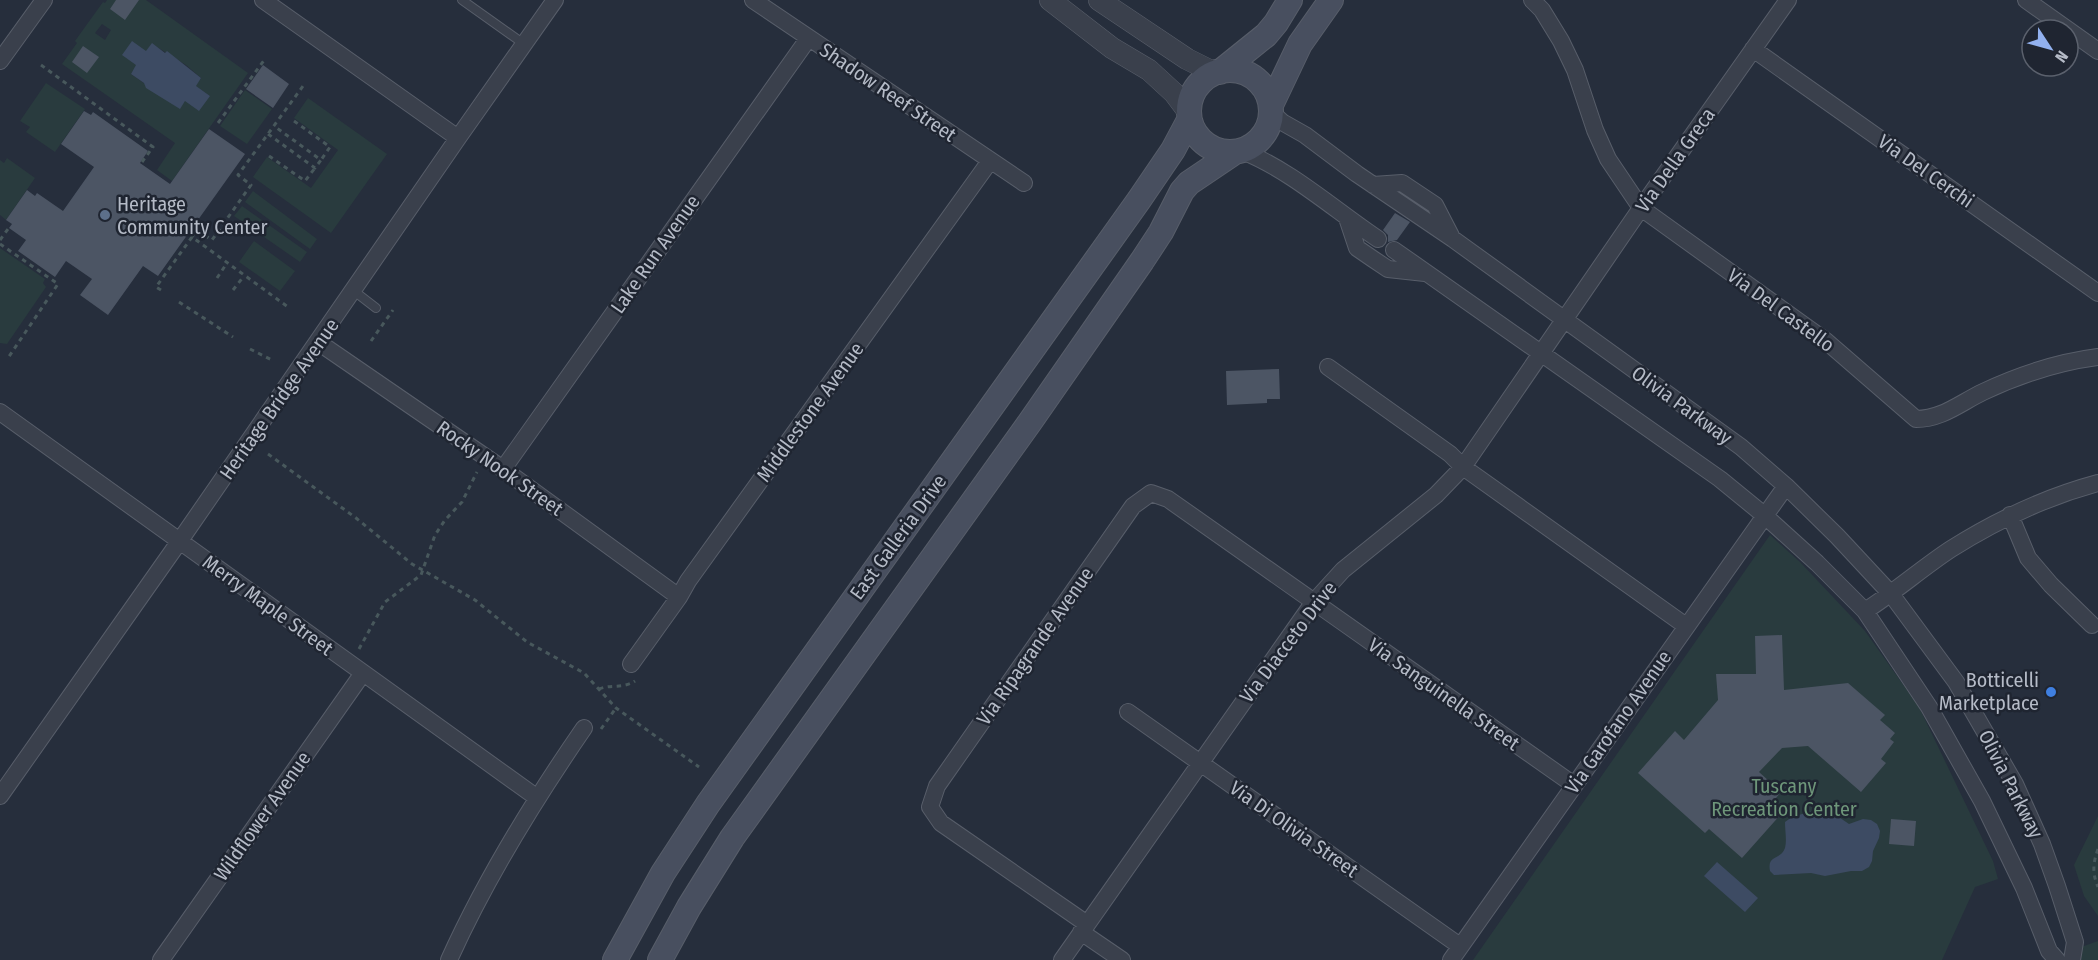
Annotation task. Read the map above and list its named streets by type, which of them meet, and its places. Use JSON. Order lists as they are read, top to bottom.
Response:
{
  "streets": {
    "main road": ["East Galleria Drive"],
    "street": [
      "Shadow Reef Street",
      "Via Della Greca",
      "Via Del Cerchi",
      "Lake Run Avenue",
      "Via Del Castello",
      "Heritage Bridge Avenue",
      "Olivia Parkway",
      "Middlestone Avenue",
      "Rocky Nook Street",
      "Merry Maple Street",
      "Via Diacceto Drive",
      "Via Ripagrande Avenue",
      "Via Sanguinella Street",
      "Via Garofano Avenue",
      "Wildflower Avenue",
      "Via Di Olivia Street"
    ]
  },
  "crossings": [
    ["Shadow Reef Street", "Lake Run Avenue"],
    ["Shadow Reef Street", "Middlestone Avenue"],
    ["Via Della Greca", "Via Del Cerchi"],
    ["Via Della Greca", "Via Del Castello"],
    ["Via Della Greca", "Olivia Parkway"],
    ["Via Della Greca", "Via Diacceto Drive"],
    ["Lake Run Avenue", "Rocky Nook Street"],
    ["Heritage Bridge Avenue", "Rocky Nook Street"],
    ["Heritage Bridge Avenue", "Merry Maple Street"],
    ["Olivia Parkway", "East Galleria Drive"],
    ["Olivia Parkway", "Via Diacceto Drive"],
    ["Olivia Parkway", "Via Garofano Avenue"],
    ["Middlestone Avenue", "Rocky Nook Street"],
    ["Merry Maple Street", "Wildflower Avenue"],
    ["Via Diacceto Drive", "Via Ripagrande Avenue"],
    ["Via Diacceto Drive", "Via Sanguinella Street"],
    ["Via Diacceto Drive", "Via Di Olivia Street"],
    ["Via Ripagrande Avenue", "Via Sanguinella Street"],
    ["Via Sanguinella Street", "Via Garofano Avenue"],
    ["Via Garofano Avenue", "Via Di Olivia Street"]
  ],
  "parks": ["Tuscany Recreation Center"],
  "places": ["Heritage Community Center", "Botticelli Marketplace"],
  "north": "bottom right"
}
